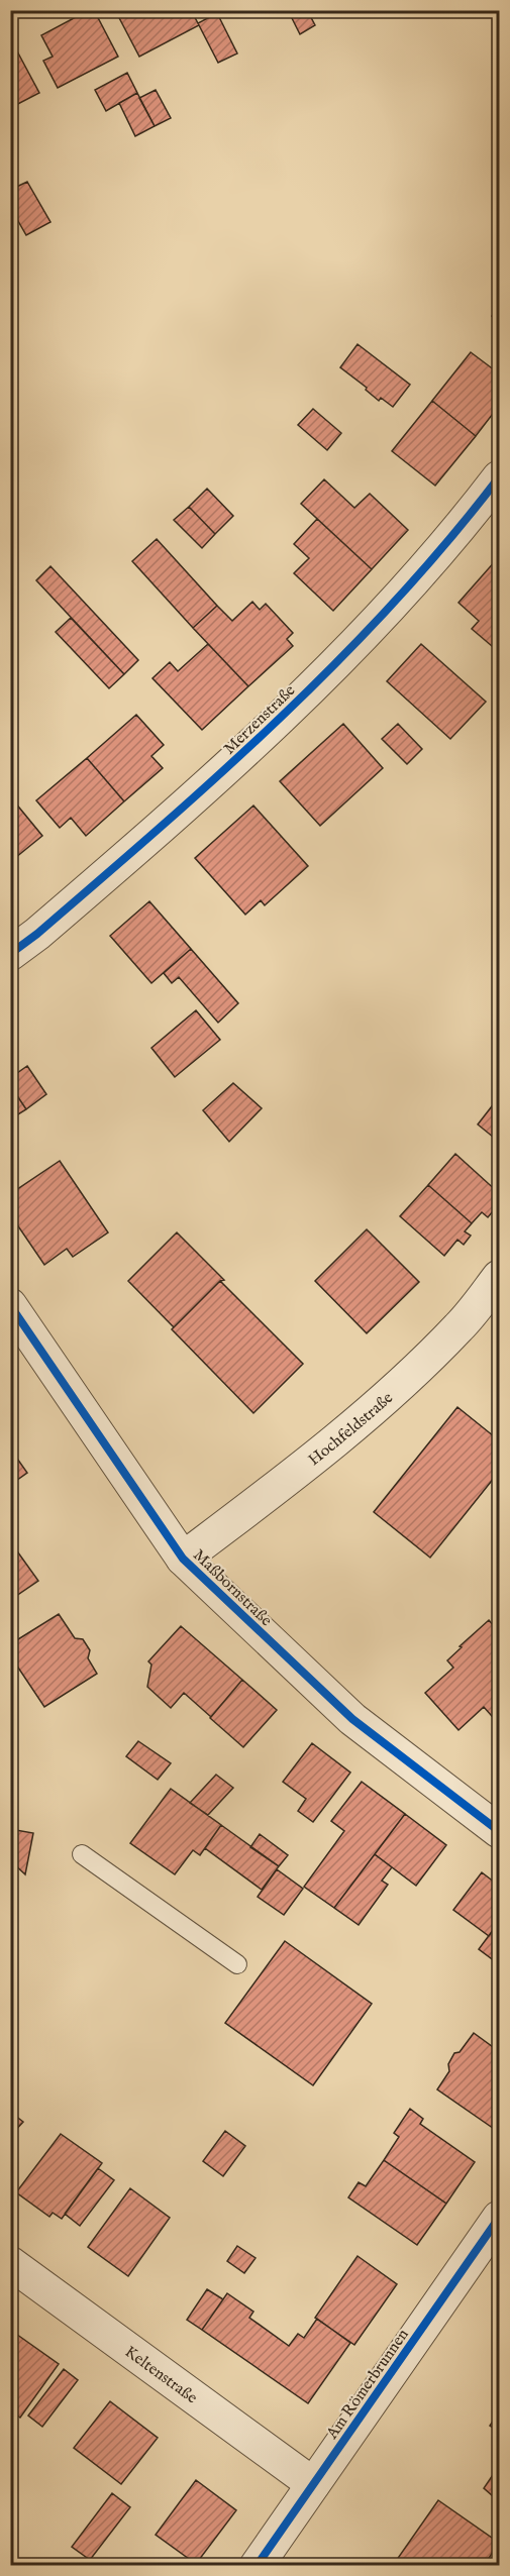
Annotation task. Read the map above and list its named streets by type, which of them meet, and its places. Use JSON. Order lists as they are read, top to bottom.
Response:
{
  "streets": {
    "street": [
      "Merzenstraße",
      "Hochfeldstraße",
      "Maßbornstraße",
      "Keltenstraße",
      "Am Römerbrunnen"
    ]
  },
  "crossings": [
    ["Hochfeldstraße", "Maßbornstraße"],
    ["Keltenstraße", "Am Römerbrunnen"]
  ]
}
